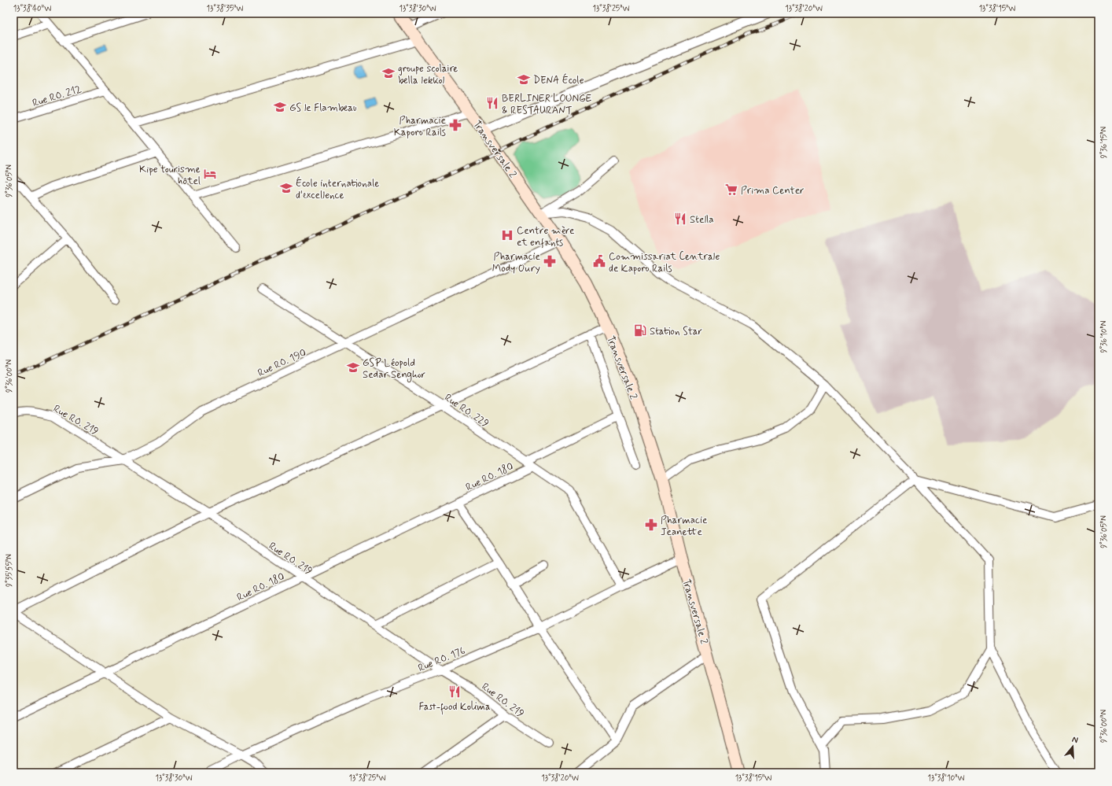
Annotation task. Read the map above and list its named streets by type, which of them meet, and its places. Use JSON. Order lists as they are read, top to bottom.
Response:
{
  "streets": {
    "main road": ["Transversale 2"],
    "street": [
      "Rue RO. 212",
      "Rue RO. 190",
      "Rue RO. 229",
      "Rue RO. 219",
      "Rue RO. 180",
      "Rue RO. 176"
    ]
  },
  "crossings": [
    ["Transversale 2", "Rue RO. 190"],
    ["Transversale 2", "Rue RO. 176"],
    ["Rue RO. 190", "Rue RO. 229"],
    ["Rue RO. 190", "Rue RO. 219"],
    ["Rue RO. 229", "Rue RO. 180"],
    ["Rue RO. 229", "Rue RO. 176"],
    ["Rue RO. 219", "Rue RO. 180"],
    ["Rue RO. 219", "Rue RO. 176"]
  ],
  "places": {
    "school or university": [
      "groupe scolaire bella lekkol",
      "DENA École",
      "GS le Flambeau",
      "École internationale d'excellence",
      "GSP Léopold Sedar Senghor"
    ],
    "restaurant": ["BERLINER LOUNGE & RESTAURANT", "Stella", "Fast-food Kolima"],
    "pharmacy": ["Pharmacie Kaporo Rails", "Pharmacie Mody Oury", "Pharmacie Jeanette"],
    "hotel": ["Kipe tourisme hôtel"],
    "supermarket": ["Prima Center"],
    "hospital": ["Centre mère et enfants"],
    "public building": ["Commissariat Centrale de Kaporo Rails"],
    "fuel station": ["Station Star"]
  },
  "north": "top",
  "coordinates": [
    "13°38'40\"W",
    "13°38'35\"W",
    "13°38'30\"W",
    "13°38'25\"W",
    "13°38'20\"W",
    "13°38'15\"W",
    "9°36'15\"N",
    "9°36'05\"N",
    "9°36'10\"N",
    "9°36'00\"N",
    "9°35'55\"N",
    "13°38'10\"W"
  ]
}
